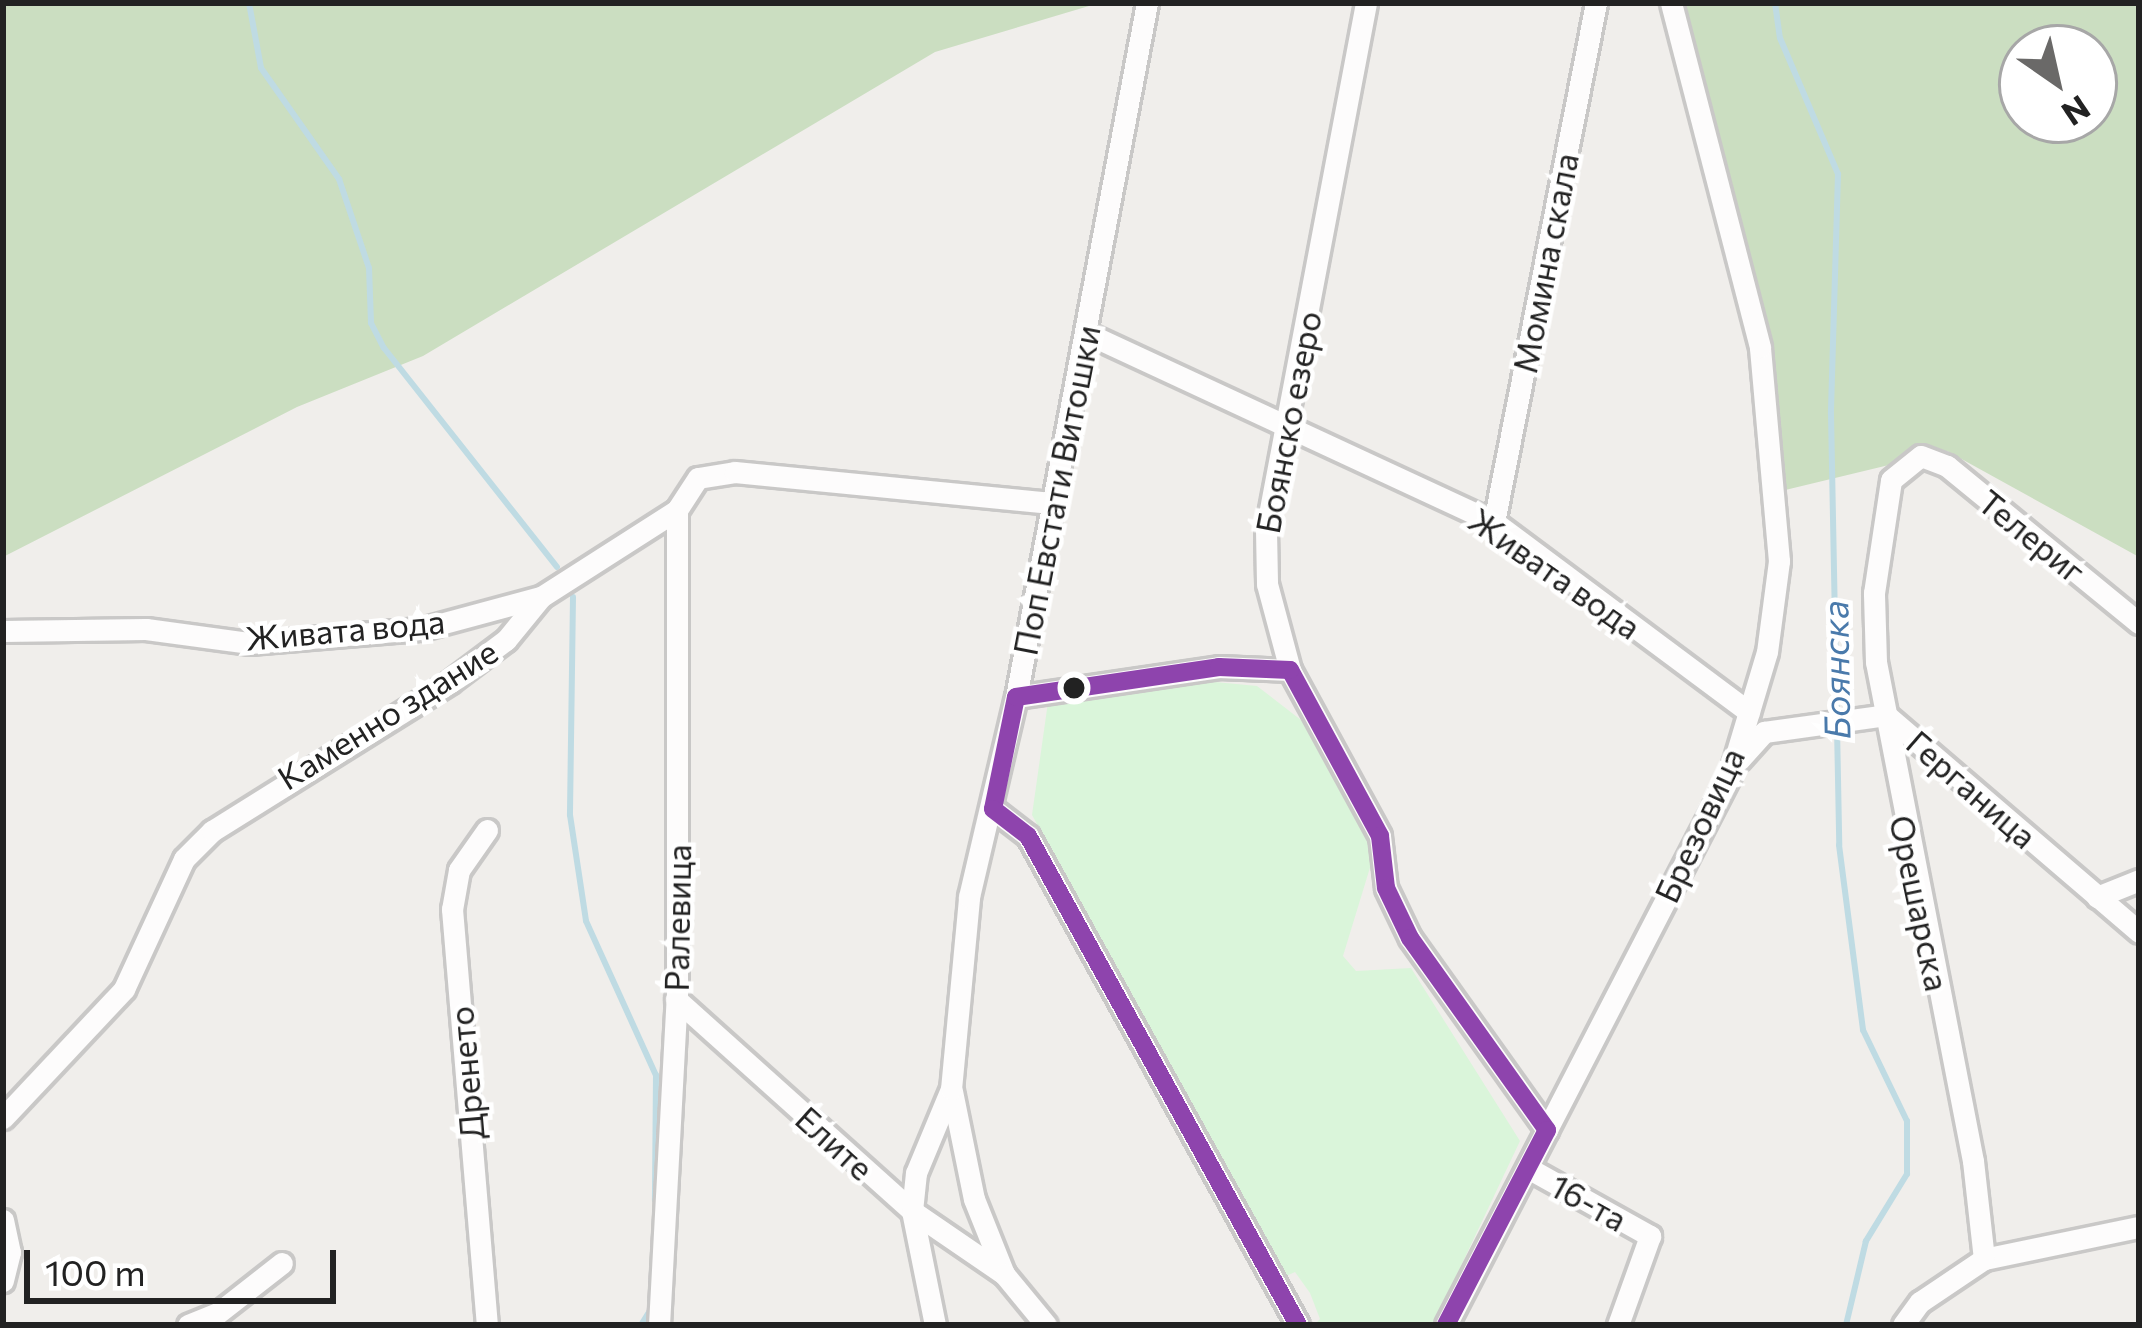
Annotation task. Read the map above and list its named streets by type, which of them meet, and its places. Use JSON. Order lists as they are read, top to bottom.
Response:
{
  "streets": {
    "street": [
      "Момина скала",
      "Боянско езеро",
      "Поп Евстати Витошки",
      "Телериг",
      "Живата вода",
      "Каменно здание",
      "Герганица",
      "Брезовица",
      "Орешарска",
      "Ралевица",
      "Дренето",
      "Елите",
      "16-та"
    ]
  },
  "crossings": [
    ["Момина скала", "Живата вода"],
    ["Боянско езеро", "Живата вода"],
    ["Боянско езеро", "Брезовица"],
    ["Поп Евстати Витошки", "Живата вода"],
    ["Поп Евстати Витошки", "Каменно здание"],
    ["Поп Евстати Витошки", "Елите"],
    ["Телериг", "Орешарска"],
    ["Живата вода", "Каменно здание"],
    ["Живата вода", "Брезовица"],
    ["Каменно здание", "Ралевица"],
    ["Герганица", "Брезовица"],
    ["Герганица", "Орешарска"],
    ["Брезовица", "16-та"],
    ["Ралевица", "Елите"]
  ],
  "water": ["Боянска"],
  "scale_bar": "100 m",
  "north": "bottom right"
}
